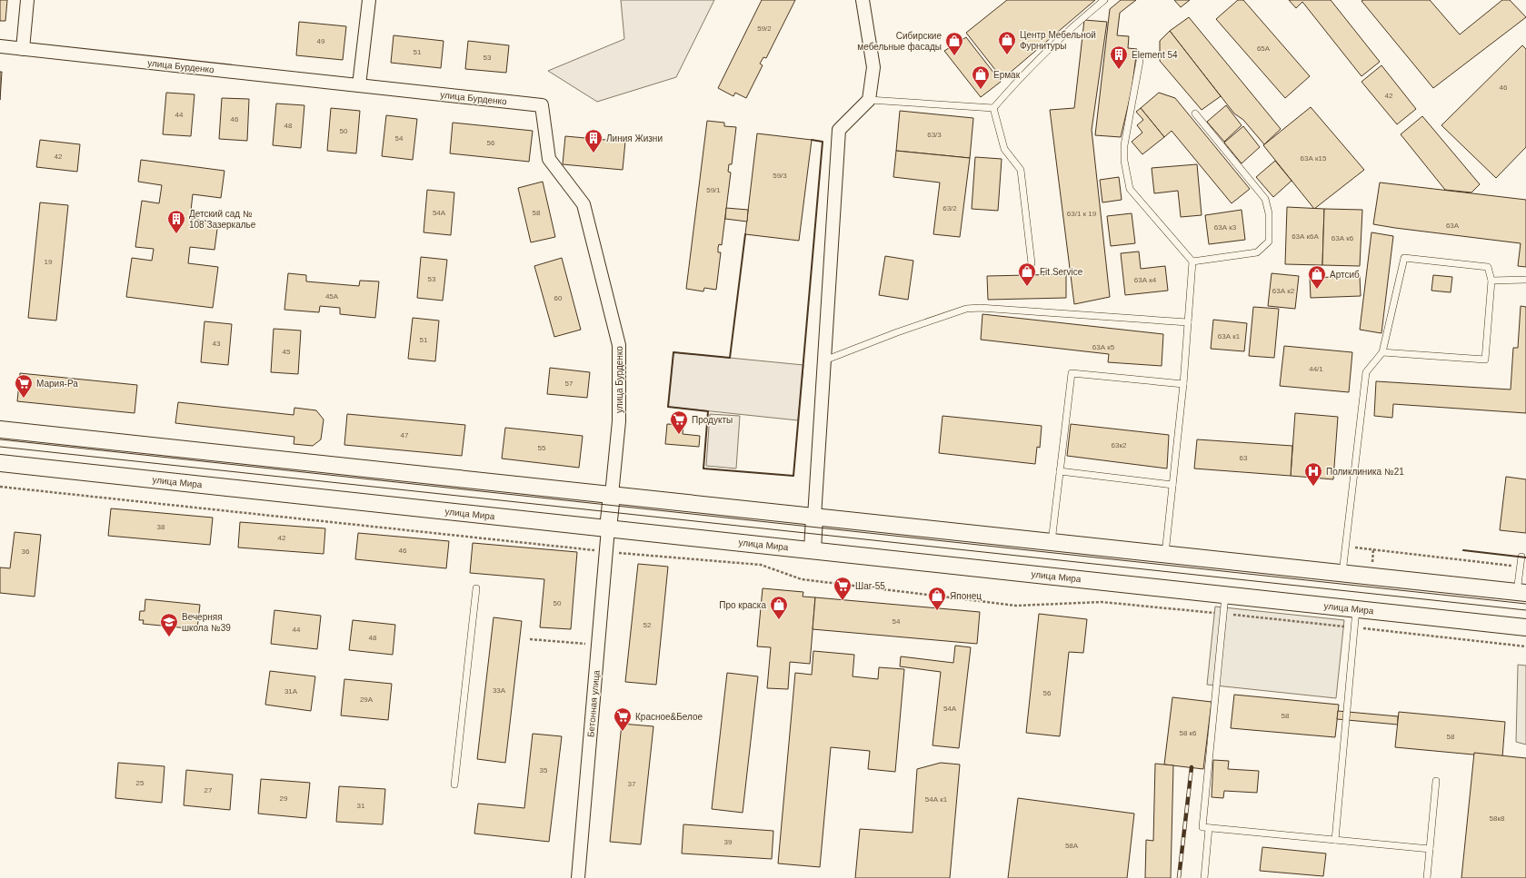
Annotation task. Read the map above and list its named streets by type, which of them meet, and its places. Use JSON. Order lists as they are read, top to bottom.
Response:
{
  "streets": {
    "street": ["улица Бурденко", "улица Мира", "Бетонная улица"]
  },
  "crossings": [
    ["улица Мира", "Бетонная улица"]
  ],
  "places": {
    "shop": [
      "Центр Мебельной Фурнитуры",
      "Сибирские мебельные фасады",
      "Ермак",
      "Fit Service",
      "Артсиб",
      "Японец",
      "Про краска"
    ],
    "building": ["Element 54", "Линия Жизни", "Детский сад № 108 Зазеркалье"],
    "supermarket": [
      "Мария-Ра",
      "Продукты",
      "Шаг-55",
      "Красное&Белое"
    ],
    "hospital": ["Поликлиника №21"],
    "school or university": ["Вечерняя школа №39"]
  },
  "house_numbers": [
    "59/2",
    "49",
    "65А",
    "51",
    "53",
    "46",
    "42",
    "44",
    "46",
    "48",
    "50",
    "63/3",
    "54",
    "56",
    "42",
    "63А к15",
    "59/3",
    "59/1",
    "63/2",
    "54А",
    "58",
    "63/1 к 19",
    "63А",
    "63А к3",
    "63А к6А",
    "63А к6",
    "19",
    "53",
    "63А к4",
    "63А к2",
    "45А",
    "60",
    "63А к1",
    "51",
    "43",
    "63А к5",
    "45",
    "44/1",
    "57",
    "47",
    "63к2",
    "55",
    "63",
    "38",
    "42",
    "46",
    "36",
    "50",
    "54",
    "52",
    "44",
    "48",
    "33А",
    "31А",
    "56",
    "29А",
    "54А",
    "58",
    "58 к6",
    "58",
    "35",
    "25",
    "37",
    "27",
    "29",
    "54А к1",
    "31",
    "58к8",
    "39",
    "58А"
  ]
}
